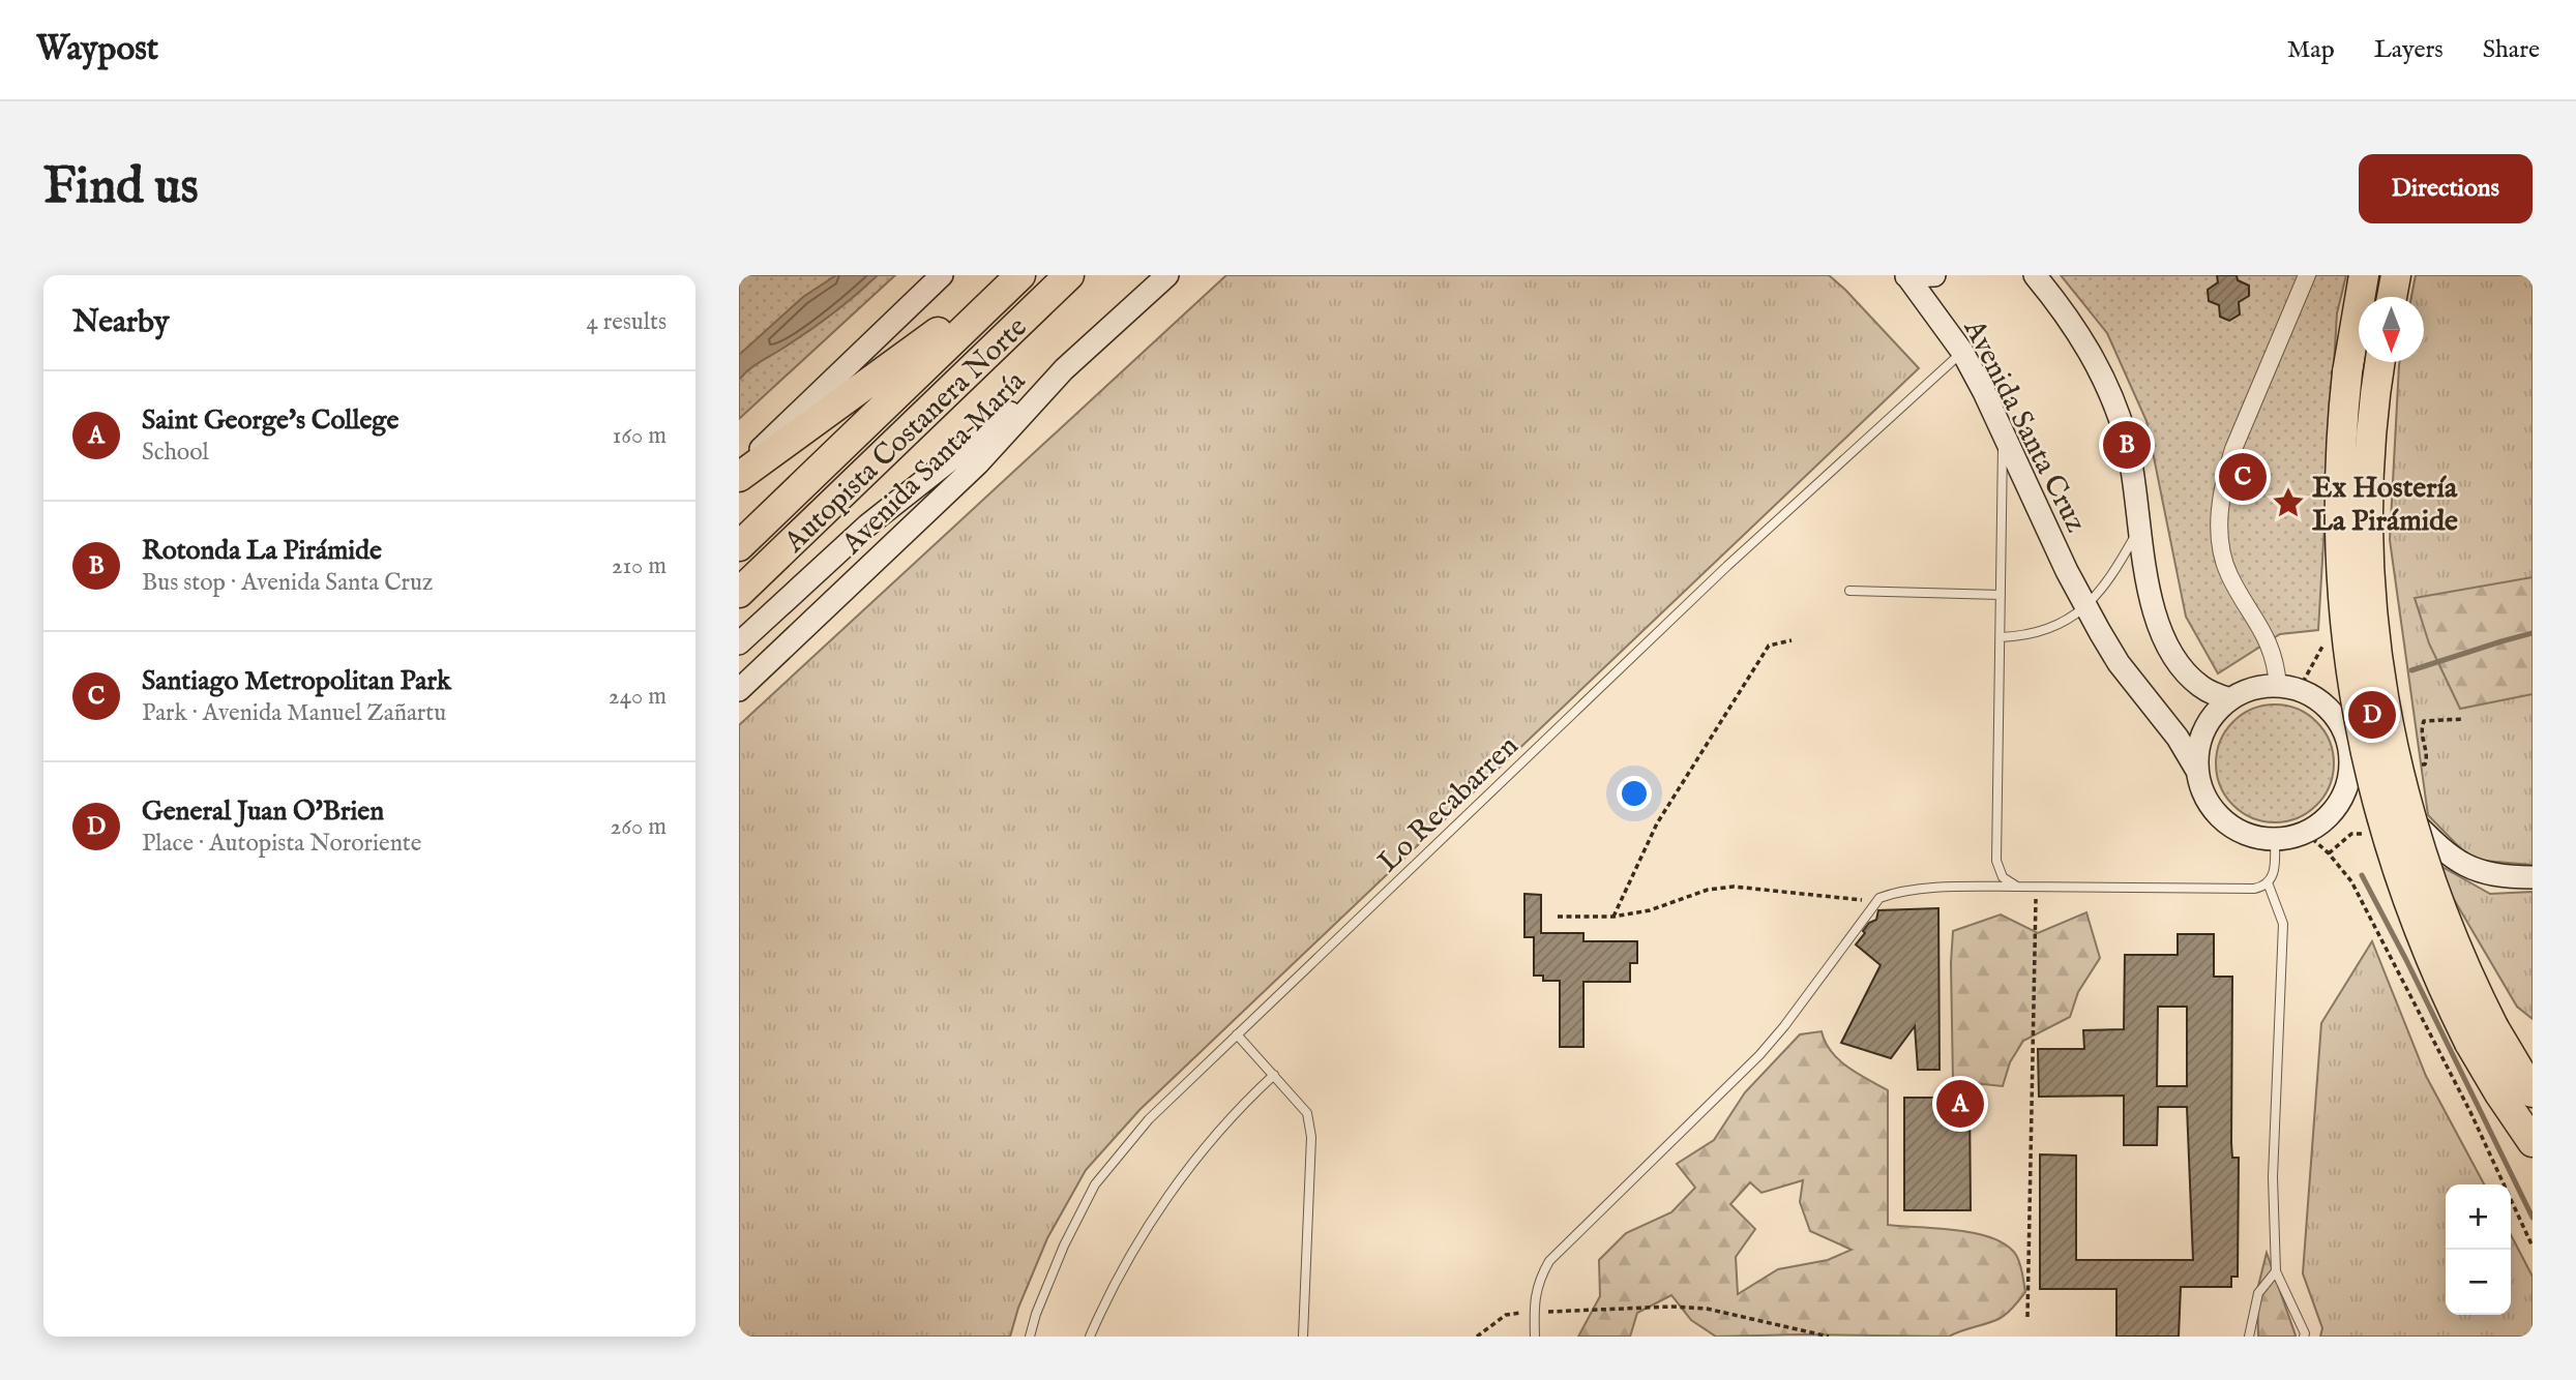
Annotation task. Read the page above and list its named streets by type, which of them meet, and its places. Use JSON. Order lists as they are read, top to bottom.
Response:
{
  "streets": {
    "highway": ["Autopista Costanera Norte"],
    "street": ["Avenida Santa Cruz", "Avenida Santa María"],
    "lane": ["Lo Recabarren"]
  },
  "crossings": [
    ["Avenida Santa Cruz", "Lo Recabarren"]
  ],
  "places": {
    "place": ["Ex Hostería La Pirámide"]
  },
  "north": "bottom",
  "page": {
    "header": "Waypost",
    "nav": ["Map", "Layers", "Share"],
    "buttons": "Directions",
    "title": "Find us",
    "heading": ["Nearby", "4 results"],
    "list": [
      {
        "mark": "A",
        "name": "Saint George's College",
        "note": "School",
        "value": "160 m"
      },
      {
        "mark": "B",
        "name": "Rotonda La Pirámide",
        "note": "Bus stop · Avenida Santa Cruz",
        "value": "210 m"
      },
      {
        "mark": "C",
        "name": "Santiago Metropolitan Park",
        "note": "Park · Avenida Manuel Zañartu",
        "value": "240 m"
      },
      {
        "mark": "D",
        "name": "General Juan O'Brien",
        "note": "Place · Autopista Nororiente",
        "value": "260 m"
      }
    ],
    "pins": [
      "B",
      "C",
      "D",
      "A"
    ],
    "map_buttons": ["+", "−"]
  }
}
